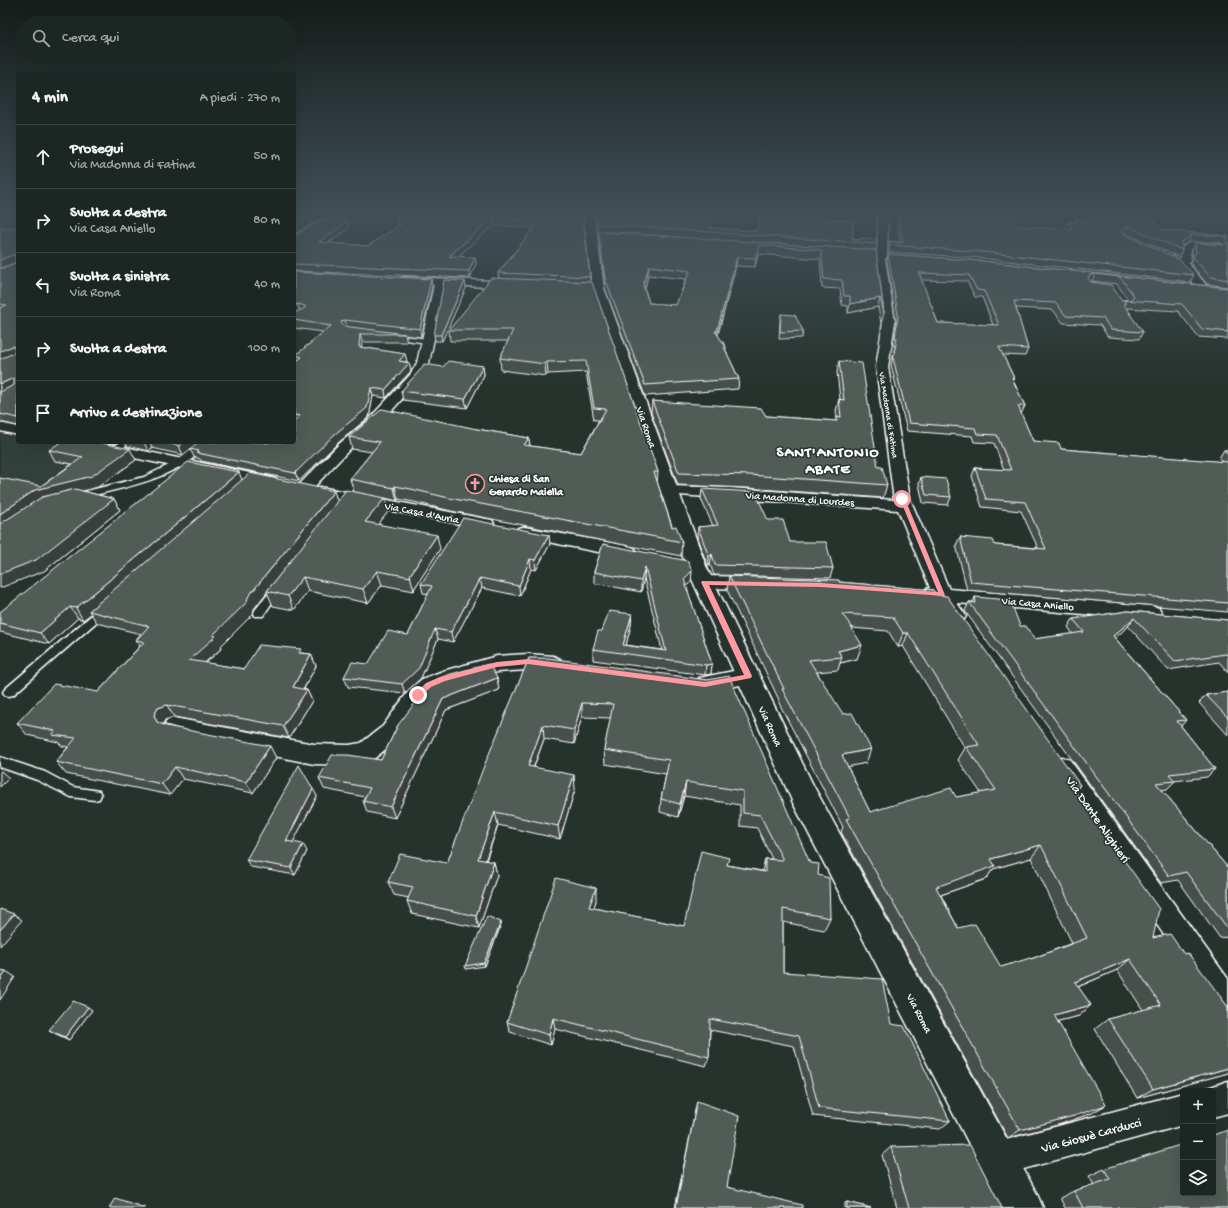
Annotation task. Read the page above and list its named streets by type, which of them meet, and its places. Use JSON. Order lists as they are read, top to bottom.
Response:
{
  "streets": {
    "main road": ["Via Roma"],
    "street": [
      "Via Madonna di Fatima",
      "Via Madonna di Lourdes",
      "Via Casa d'Auria",
      "Via Casa Aniello",
      "Via Dante Alighieri",
      "Via Giosuè Carducci"
    ]
  },
  "crossings": [
    ["Via Madonna di Fatima", "Via Madonna di Lourdes"],
    ["Via Madonna di Fatima", "Via Casa Aniello"],
    ["Via Roma", "Via Madonna di Lourdes"],
    ["Via Roma", "Via Giosuè Carducci"]
  ],
  "districts": ["SANT'ANTONIO ABATE"],
  "places": {
    "church": ["Chiesa di San Gerardo Maiella"]
  },
  "page": {
    "search": "Cerca qui",
    "heading": ["4 min", "A piedi · 270 m"],
    "list": [
      ["Prosegui", "Via Madonna di Fatima", "50 m"],
      ["Svolta a destra", "Via Casa Aniello", "80 m"],
      ["Svolta a sinistra", "Via Roma", "40 m"],
      ["Svolta a destra", "100 m"],
      "Arrivo a destinazione"
    ],
    "map_buttons": ["+", "−"]
  }
}
